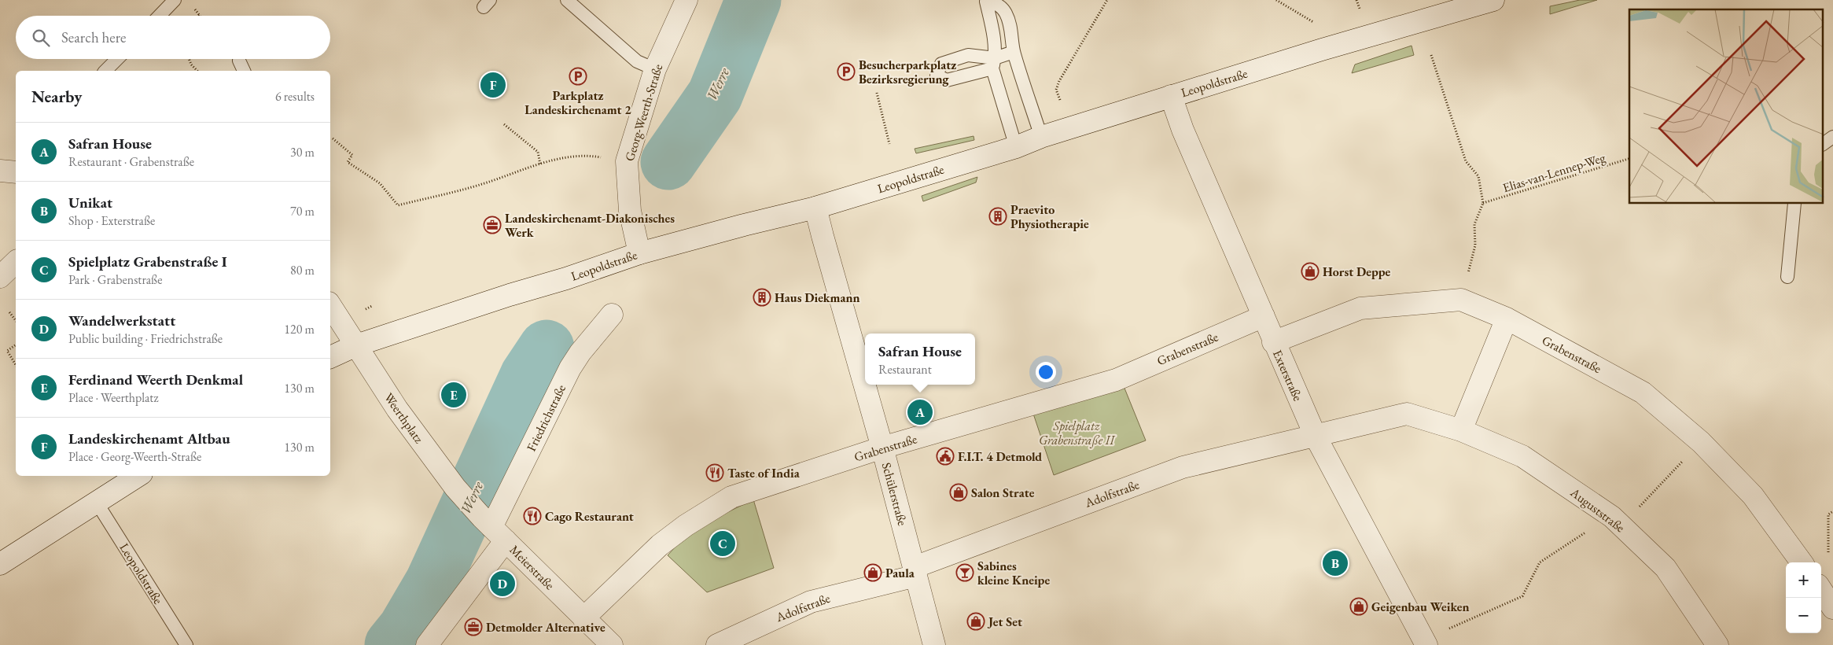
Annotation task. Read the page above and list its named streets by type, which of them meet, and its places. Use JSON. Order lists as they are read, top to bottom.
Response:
{
  "streets": {
    "street": [
      "Leopoldstraße",
      "Georg-Weerth-Straße",
      "Grabenstraße",
      "Exterstraße",
      "Weerthplatz",
      "Friedrichstraße",
      "Adolfstraße",
      "Schülerstraße",
      "Auguststraße",
      "Meierstraße"
    ],
    "path": ["Elias-van-Lennep-Weg"]
  },
  "crossings": [
    ["Leopoldstraße", "Georg-Weerth-Straße"],
    ["Leopoldstraße", "Exterstraße"],
    ["Leopoldstraße", "Weerthplatz"],
    ["Leopoldstraße", "Schülerstraße"],
    ["Grabenstraße", "Exterstraße"],
    ["Grabenstraße", "Schülerstraße"],
    ["Grabenstraße", "Meierstraße"],
    ["Exterstraße", "Adolfstraße"],
    ["Exterstraße", "Auguststraße"],
    ["Weerthplatz", "Meierstraße"],
    ["Friedrichstraße", "Meierstraße"],
    ["Adolfstraße", "Schülerstraße"],
    ["Adolfstraße", "Auguststraße"]
  ],
  "water": ["Werre"],
  "parks": ["Spielplatz Grabenstraße II"],
  "places": {
    "parking": ["Besucherparkplatz Bezirksregierung", "Parkplatz Landeskirchenamt 2"],
    "building": ["Praevito Physiotherapie", "Haus Diekmann"],
    "office": ["Landeskirchenamt-Diakonisches Werk", "Detmolder Alternative"],
    "shop": [
      "Horst Deppe",
      "Salon Strate",
      "Paula",
      "Geigenbau Weiken",
      "Jet Set"
    ],
    "public building": ["F.I.T. 4 Detmold"],
    "restaurant": ["Taste of India", "Cago Restaurant"],
    "bar": ["Sabines kleine Kneipe"]
  },
  "page": {
    "search": "Search here",
    "pins": [
      "F",
      "E",
      "A",
      "C",
      "B",
      "D"
    ],
    "heading": ["Nearby", "6 results"],
    "list": [
      {
        "mark": "A",
        "name": "Safran House",
        "note": "Restaurant · Grabenstraße",
        "value": "30 m"
      },
      {
        "mark": "B",
        "name": "Unikat",
        "note": "Shop · Exterstraße",
        "value": "70 m"
      },
      {
        "mark": "C",
        "name": "Spielplatz Grabenstraße I",
        "note": "Park · Grabenstraße",
        "value": "80 m"
      },
      {
        "mark": "D",
        "name": "Wandelwerkstatt",
        "note": "Public building · Friedrichstraße",
        "value": "120 m"
      },
      {
        "mark": "E",
        "name": "Ferdinand Weerth Denkmal",
        "note": "Place · Weerthplatz",
        "value": "130 m"
      },
      {
        "mark": "F",
        "name": "Landeskirchenamt Altbau",
        "note": "Place · Georg-Weerth-Straße",
        "value": "130 m"
      }
    ],
    "popup": ["Safran House", "Restaurant"],
    "map_buttons": ["+", "−"]
  }
}
